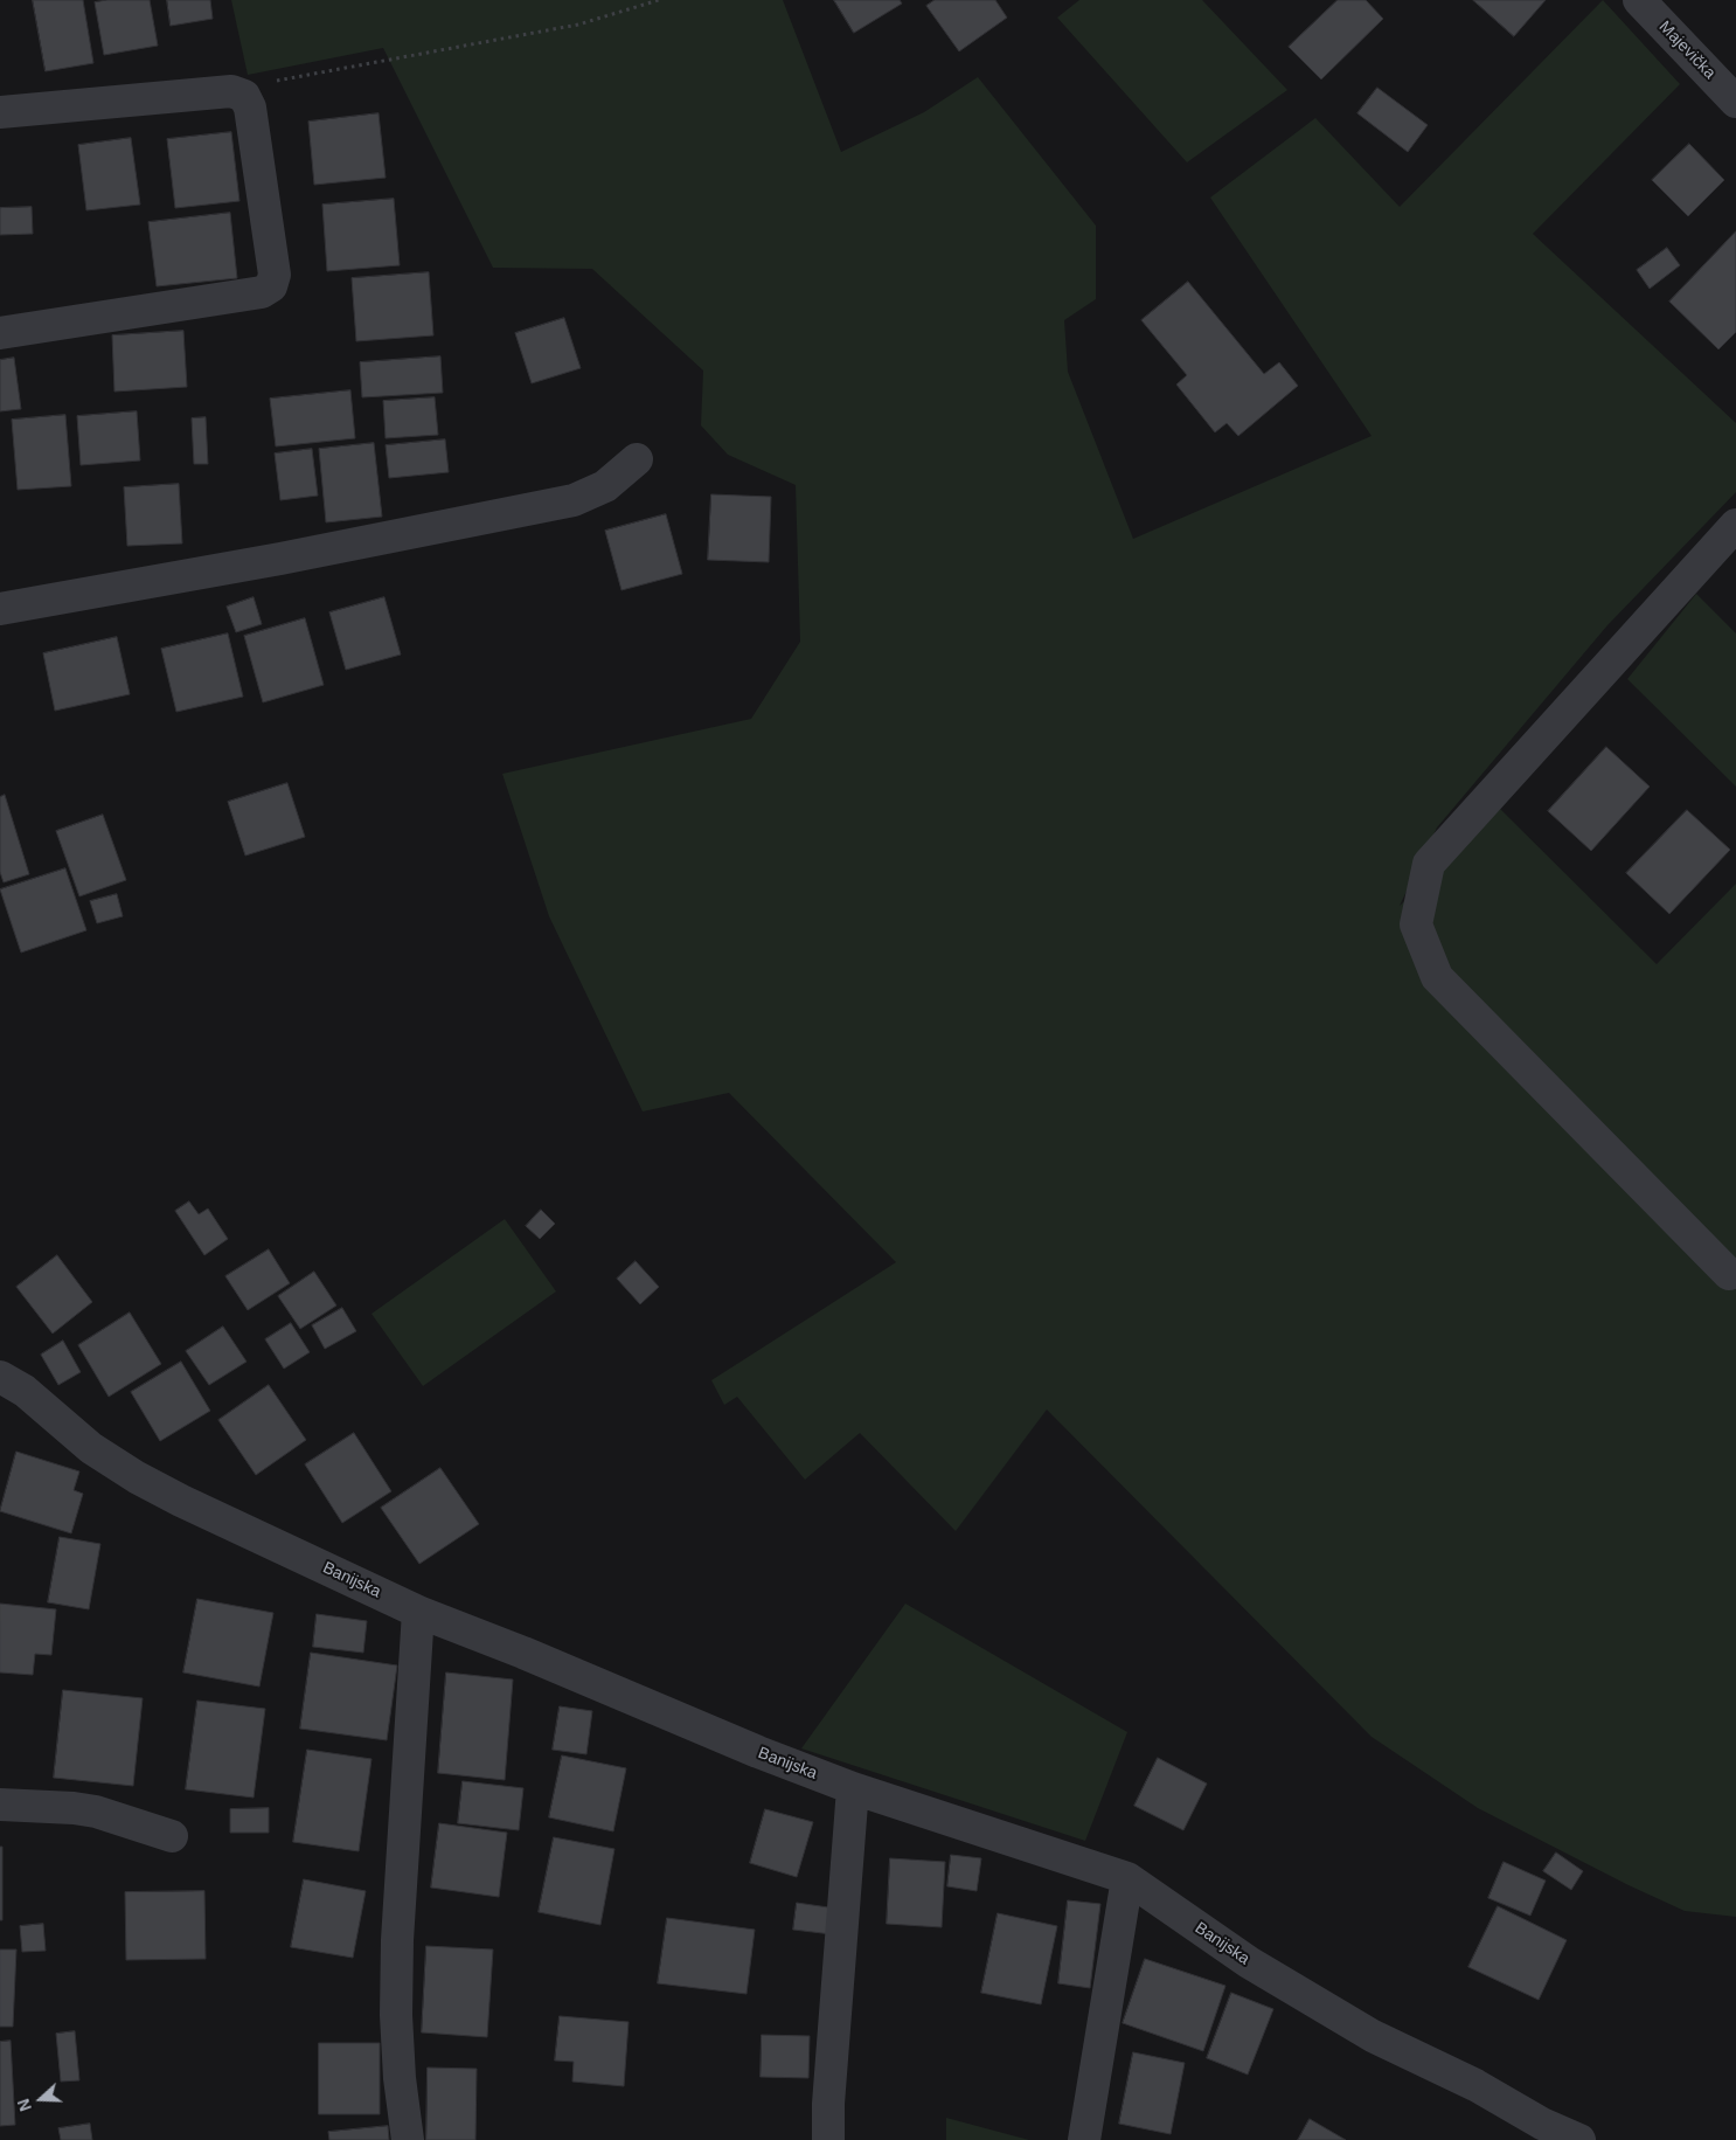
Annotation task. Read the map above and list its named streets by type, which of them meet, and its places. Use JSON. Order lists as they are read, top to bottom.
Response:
{
  "streets": {
    "street": ["Majevička", "Banijska"]
  },
  "north": "left"
}
